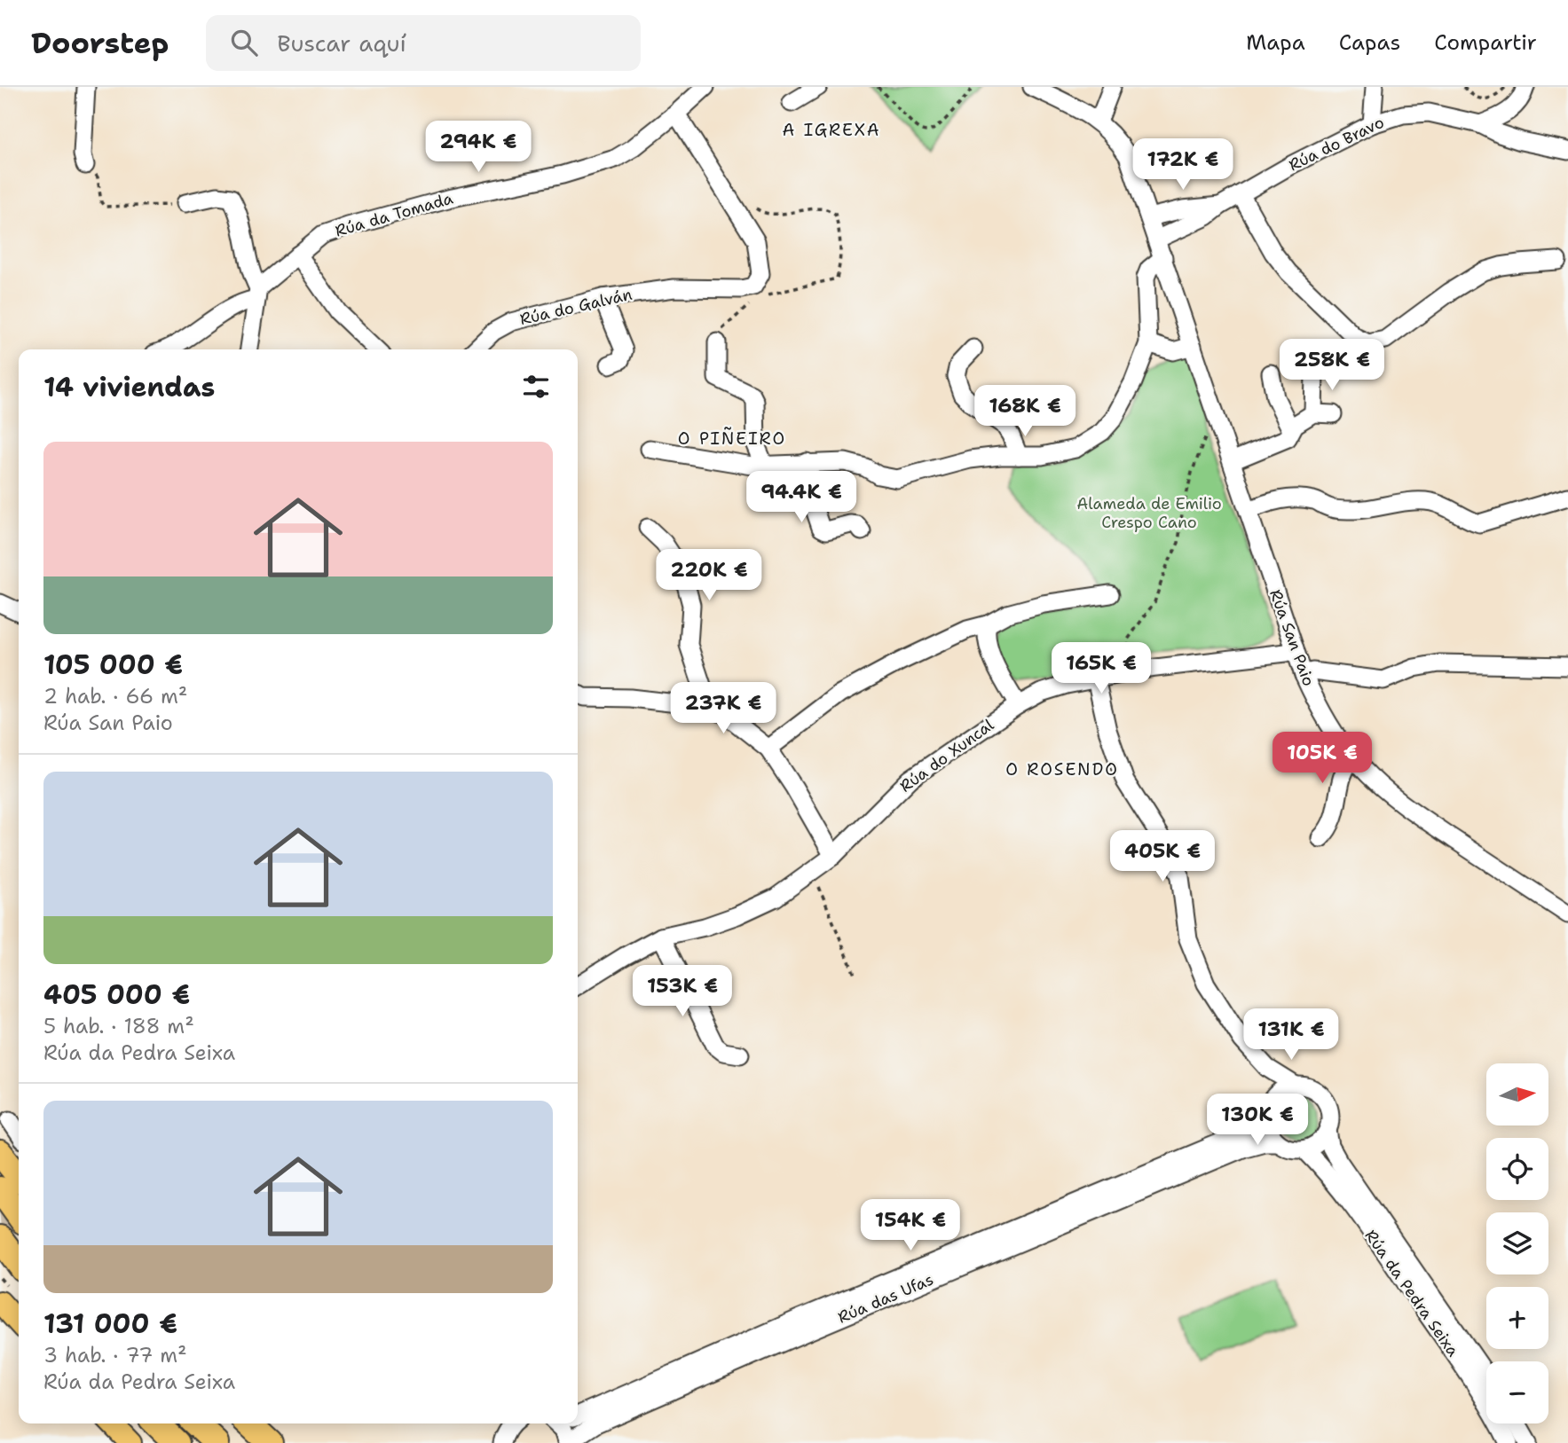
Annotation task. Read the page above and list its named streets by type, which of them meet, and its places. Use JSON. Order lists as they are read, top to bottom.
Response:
{
  "streets": {
    "street": [
      "Rúa do Bravo",
      "Rúa da Tomada",
      "Rúa do Galván",
      "Rúa San Paio",
      "Rúa do Xuncal",
      "Rúa da Pedra Seixa",
      "Rúa das Ufas"
    ]
  },
  "crossings": [
    ["Rúa do Bravo", "Rúa San Paio"],
    ["Rúa da Tomada", "Rúa do Galván"],
    ["Rúa San Paio", "Rúa do Xuncal"],
    ["Rúa do Xuncal", "Rúa da Pedra Seixa"],
    ["Rúa da Pedra Seixa", "Rúa das Ufas"]
  ],
  "districts": ["A IGREXA", "O PIÑEIRO", "O ROSENDO"],
  "parks": ["Alameda de Emilio Crespo Cano"],
  "north": "right",
  "page": {
    "header": "Doorstep",
    "search": "Buscar aquí",
    "nav": ["Mapa", "Capas", "Compartir"],
    "price": [
      "294K €",
      "172K €",
      "258K €",
      "168K €",
      "94.4K €",
      "220K €",
      "165K €",
      "237K €",
      "105K €",
      "405K €",
      "153K €",
      "131K €",
      "130K €",
      "154K €"
    ],
    "heading": "14 viviendas",
    "list": [
      {
        "name": "105 000 €",
        "note": "2 hab. · 66 m² · Rúa San Paio"
      },
      {
        "name": "405 000 €",
        "note": "5 hab. · 188 m² · Rúa da Pedra Seixa"
      },
      {
        "name": "131 000 €",
        "note": "3 hab. · 77 m² · Rúa da Pedra Seixa"
      }
    ],
    "map_buttons": ["+", "−"]
  }
}
